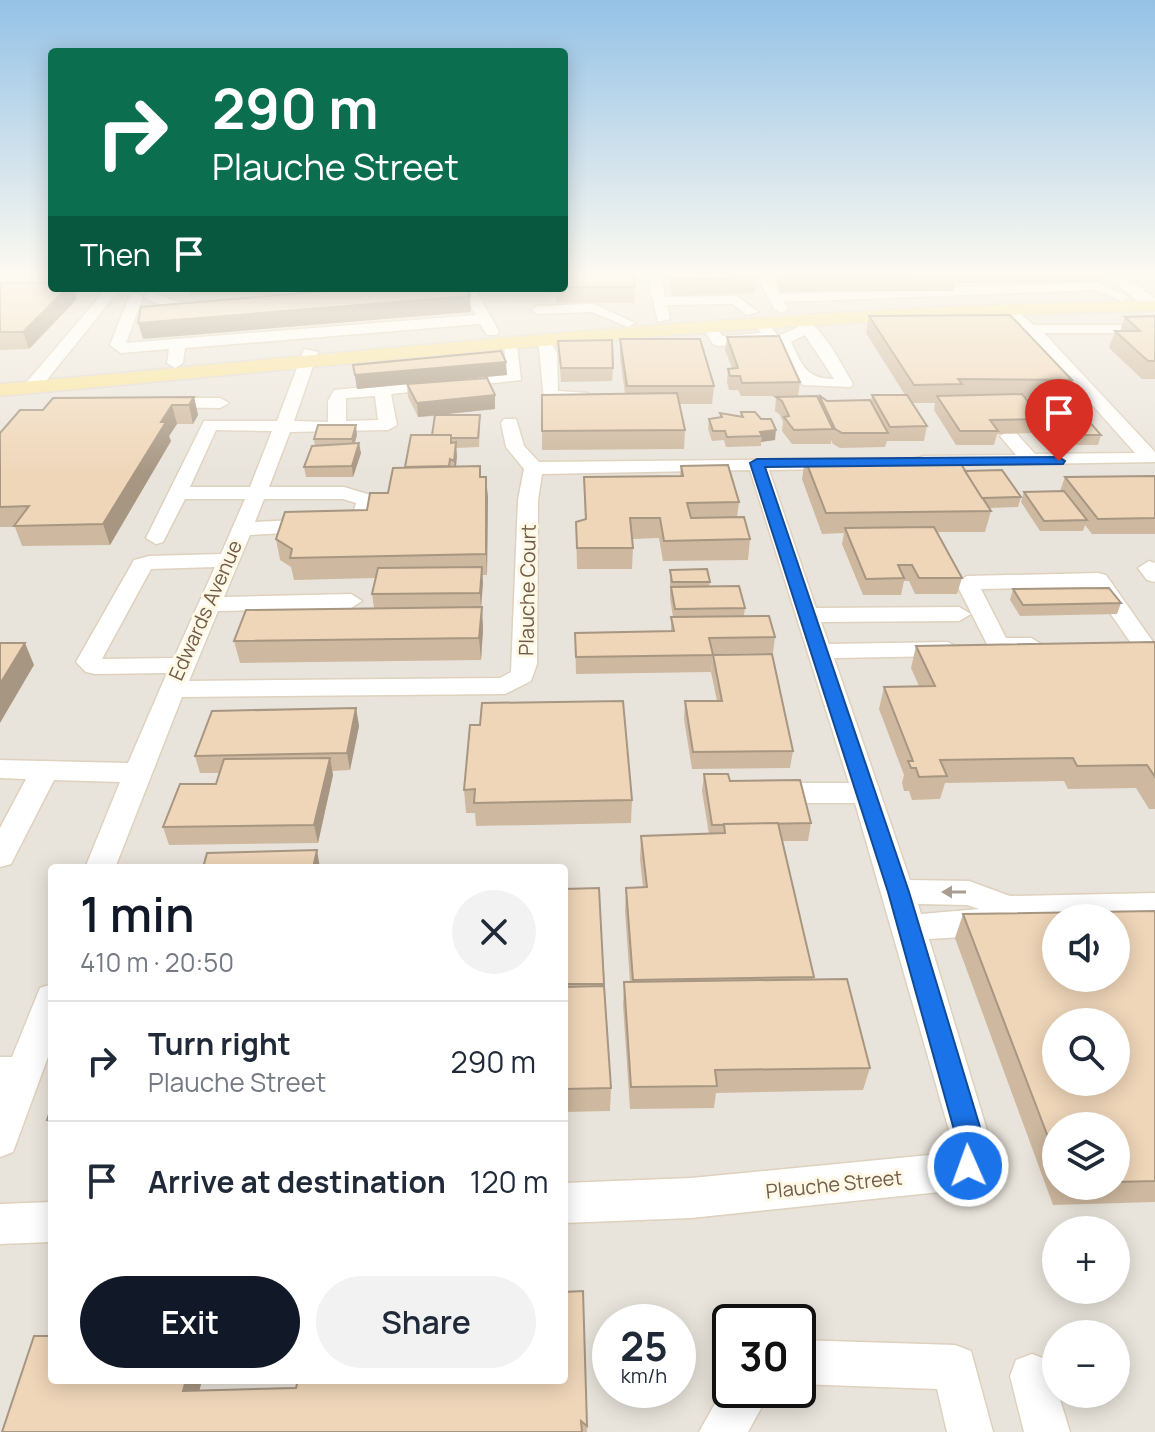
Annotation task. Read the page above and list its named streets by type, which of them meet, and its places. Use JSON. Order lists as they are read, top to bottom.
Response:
{
  "streets": {
    "street": ["Plauche Court", "Edwards Avenue", "Plauche Street"]
  },
  "crossings": [
    ["Plauche Court", "Edwards Avenue"]
  ],
  "page": {
    "turn": ["290 m", "Plauche Street"],
    "then": "Then",
    "heading": ["1 min", "410 m · 20:50"],
    "map_buttons": ["+", "−"],
    "list": [
      {
        "name": "Turn right",
        "note": "Plauche Street",
        "value": "290 m"
      },
      {
        "name": "Arrive at destination",
        "value": "120 m"
      }
    ],
    "buttons": ["Exit", "Share"],
    "speed": "25 km/h",
    "limit": "30"
  }
}
